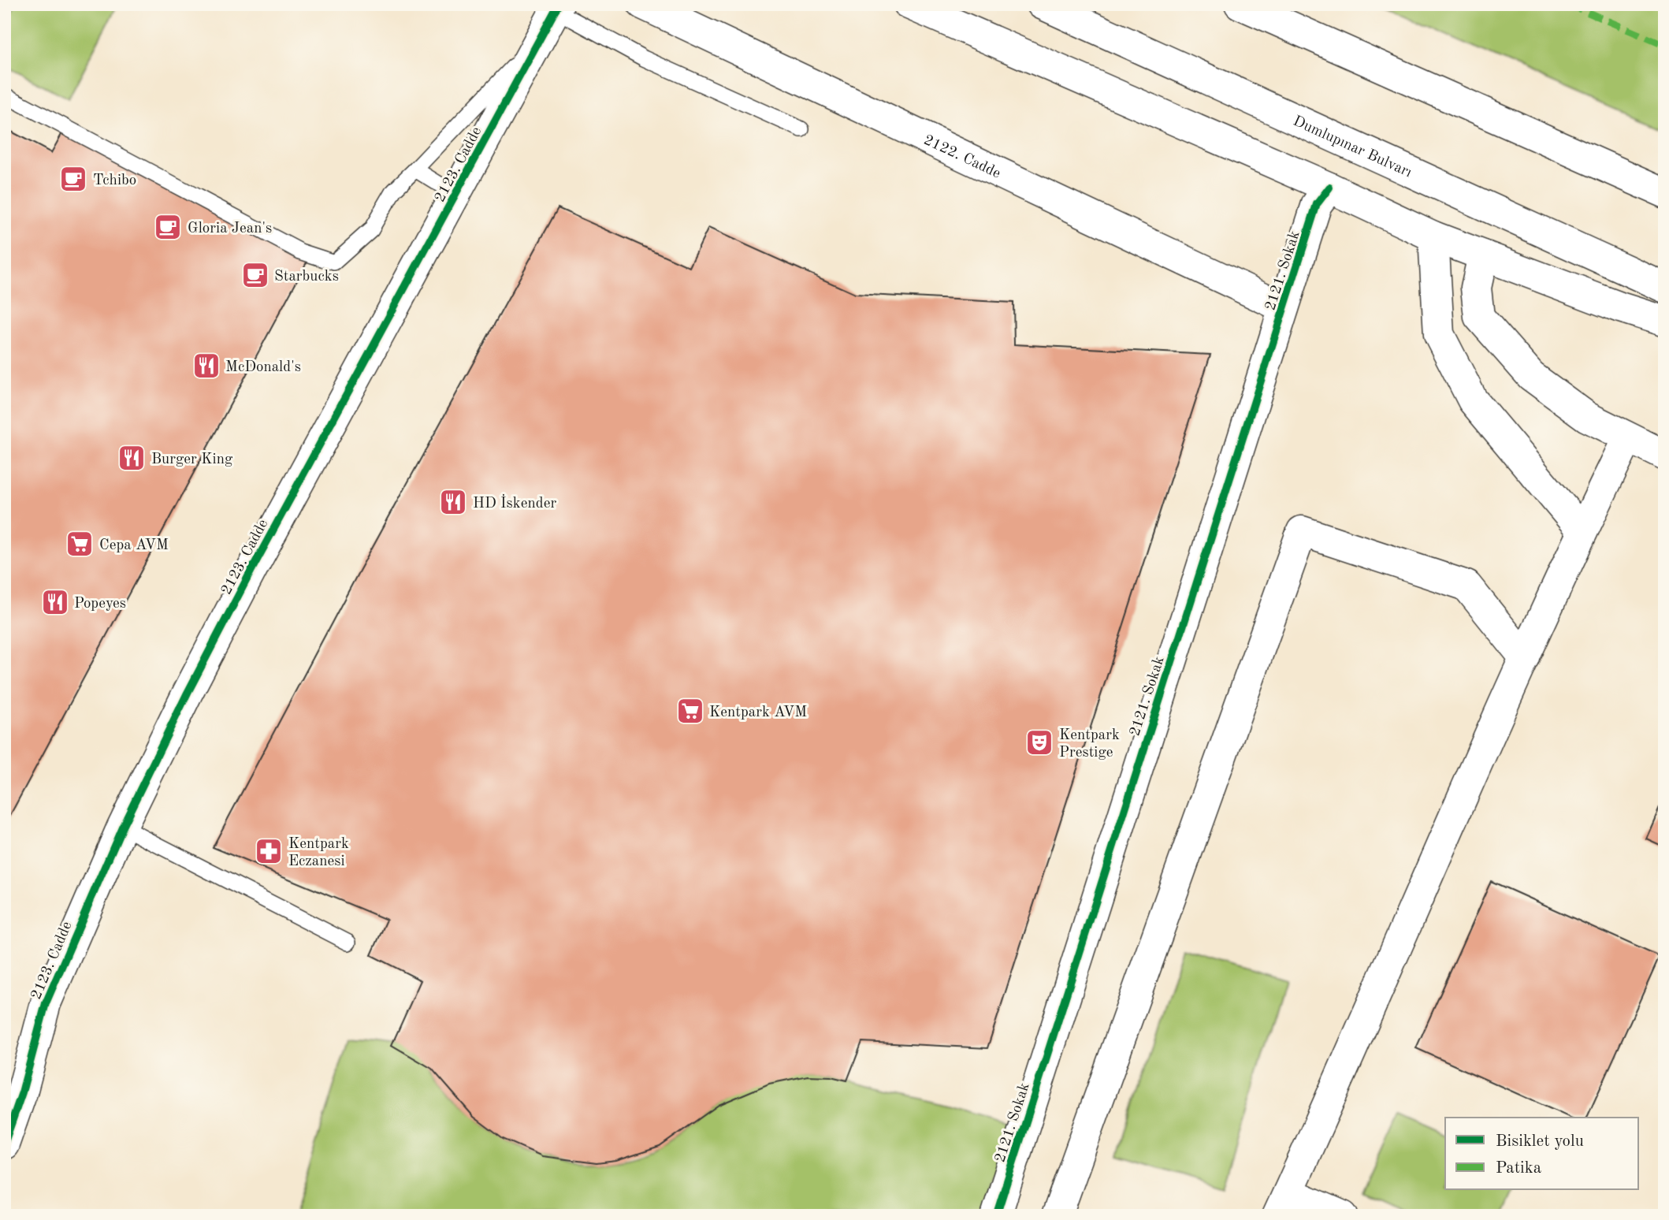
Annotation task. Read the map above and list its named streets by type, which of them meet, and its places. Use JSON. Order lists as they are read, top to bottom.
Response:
{
  "streets": {
    "main road": [
      "Dumlupınar Bulvarı",
      "2122. Cadde",
      "2123. Cadde",
      "2121. Sokak"
    ]
  },
  "crossings": [
    ["2122. Cadde", "2121. Sokak"]
  ],
  "places": {
    "cafe": ["Tchibo", "Gloria Jean's", "Starbucks"],
    "restaurant": [
      "McDonald's",
      "Burger King",
      "HD İskender",
      "Popeyes"
    ],
    "supermarket": ["Cepa AVM", "Kentpark AVM"],
    "theatre": ["Kentpark Prestige"],
    "pharmacy": ["Kentpark Eczanesi"]
  },
  "legend": ["Bisiklet yolu", "Patika"]
}
